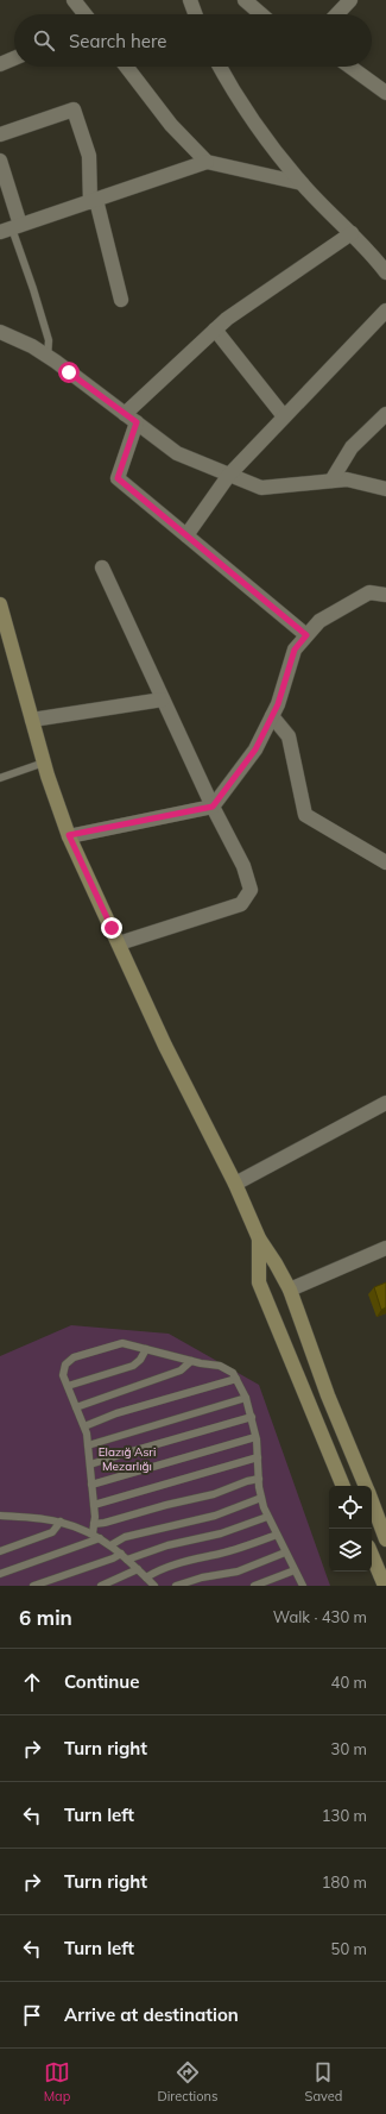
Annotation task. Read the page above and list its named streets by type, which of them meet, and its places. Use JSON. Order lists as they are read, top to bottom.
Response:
{
  "parks": ["Elazığ Asri Mezarlığı"],
  "page": {
    "search": "Search here",
    "heading": ["6 min", "Walk · 430 m"],
    "list": [
      ["Continue", "40 m"],
      ["Turn right", "30 m"],
      ["Turn left", "130 m"],
      ["Turn right", "180 m"],
      ["Turn left", "50 m"],
      "Arrive at destination"
    ],
    "nav": ["Map", "Directions", "Saved"]
  }
}
